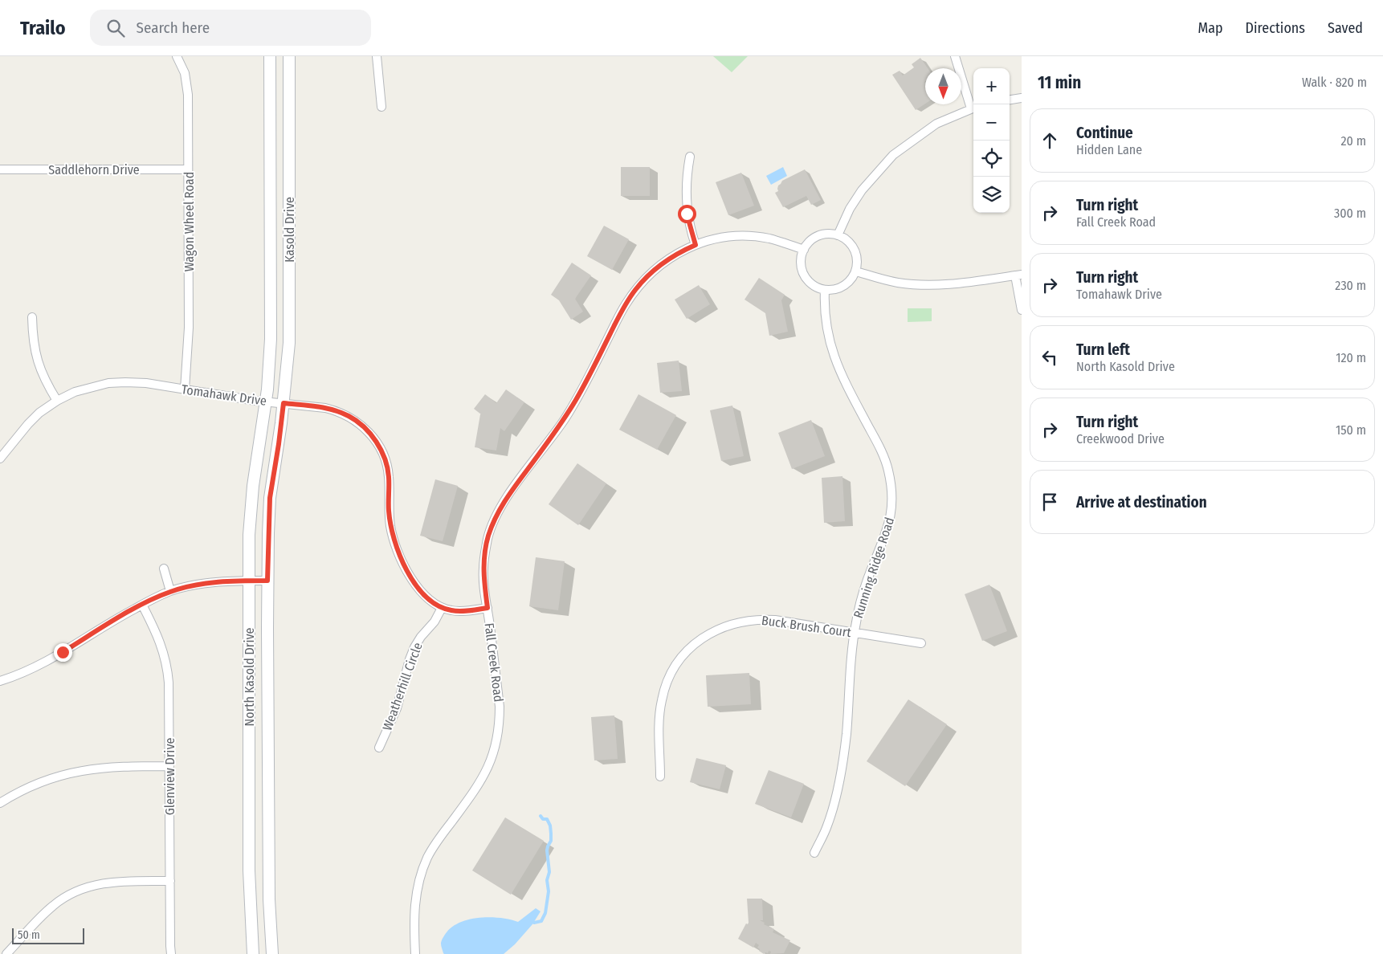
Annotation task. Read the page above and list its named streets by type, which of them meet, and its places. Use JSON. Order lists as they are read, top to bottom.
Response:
{
  "streets": {
    "main road": ["Kasold Drive", "North Kasold Drive"],
    "street": [
      "Saddlehorn Drive",
      "Wagon Wheel Road",
      "Tomahawk Drive",
      "Running Ridge Road",
      "Buck Brush Court",
      "Fall Creek Road",
      "Weatherhill Circle",
      "Glenview Drive"
    ]
  },
  "crossings": [
    ["Saddlehorn Drive", "Wagon Wheel Road"],
    ["Wagon Wheel Road", "Tomahawk Drive"],
    ["Kasold Drive", "Tomahawk Drive"],
    ["Kasold Drive", "North Kasold Drive"],
    ["Tomahawk Drive", "Fall Creek Road"],
    ["Tomahawk Drive", "North Kasold Drive"],
    ["Tomahawk Drive", "Weatherhill Circle"],
    ["Running Ridge Road", "Buck Brush Court"],
    ["Running Ridge Road", "Fall Creek Road"]
  ],
  "scale_bar": "50 m",
  "north": "bottom",
  "page": {
    "header": "Trailo",
    "search": "Search here",
    "nav": ["Map", "Directions", "Saved"],
    "heading": ["11 min", "Walk · 820 m"],
    "map_buttons": ["+", "−"],
    "list": [
      ["Continue", "Hidden Lane", "20 m"],
      ["Turn right", "Fall Creek Road", "300 m"],
      ["Turn right", "Tomahawk Drive", "230 m"],
      ["Turn left", "North Kasold Drive", "120 m"],
      ["Turn right", "Creekwood Drive", "150 m"],
      "Arrive at destination"
    ],
    "scale": "50 m"
  }
}
